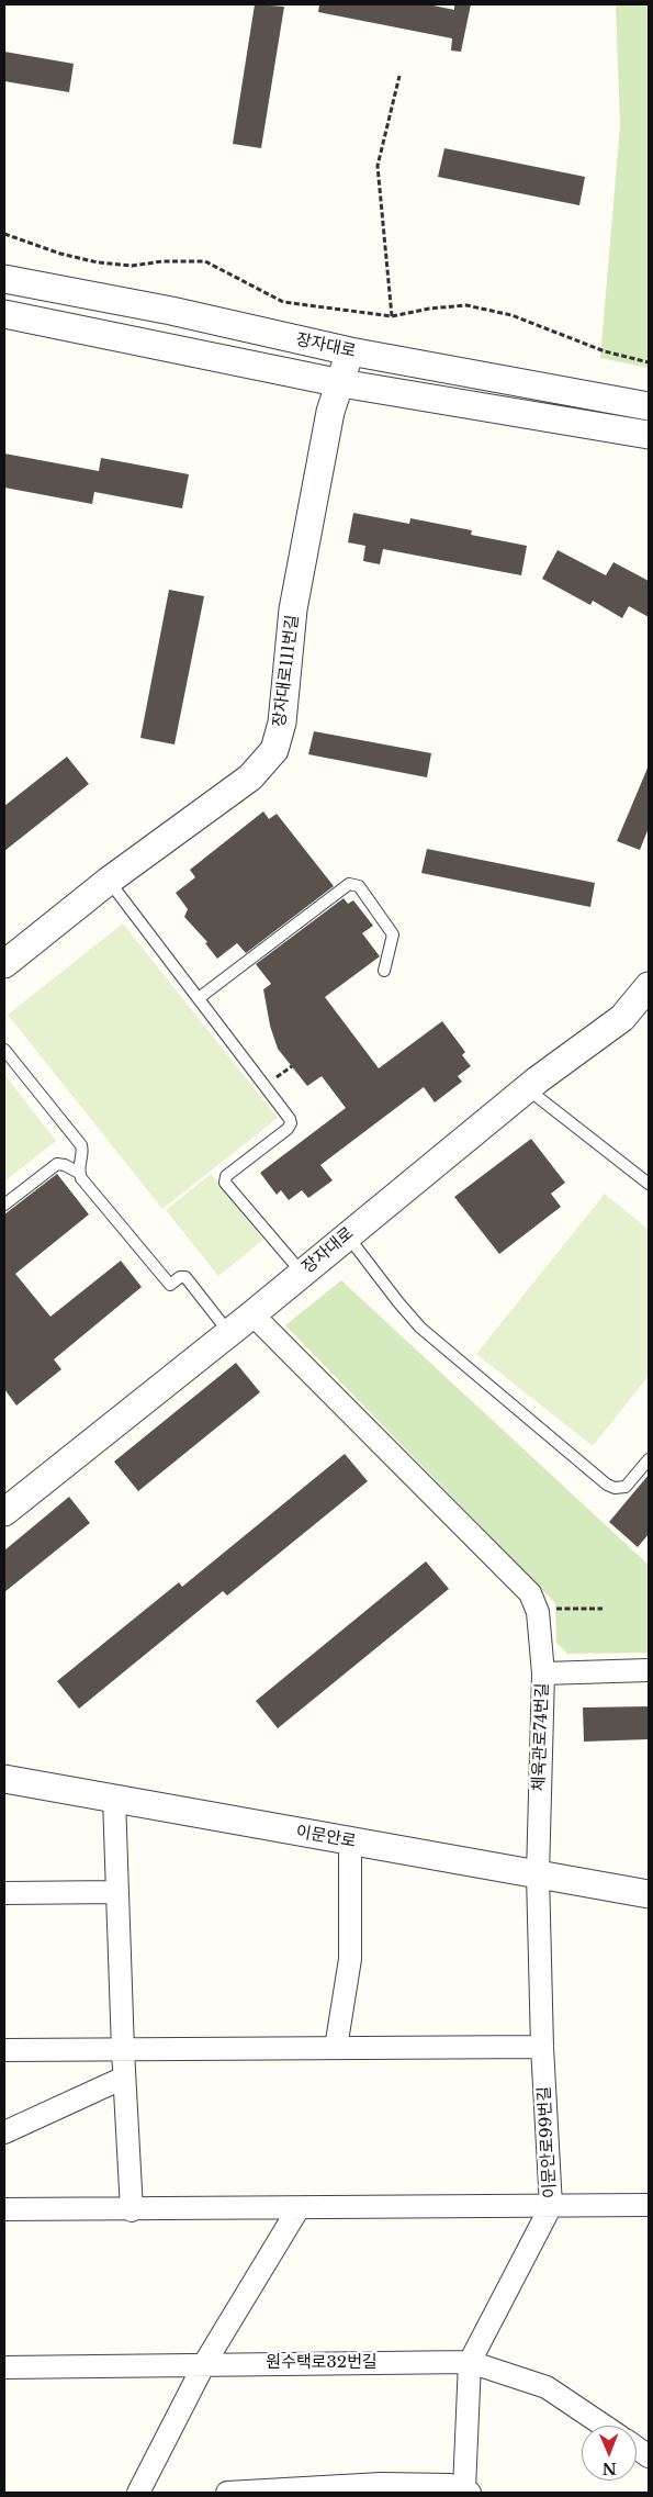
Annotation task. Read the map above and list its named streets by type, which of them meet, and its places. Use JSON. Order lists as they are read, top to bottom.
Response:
{
  "streets": {
    "street": [
      "장자대로",
      "장자대로111번길",
      "체육관로74번길",
      "이문안로",
      "이문안로99번길",
      "원수택로32번길"
    ]
  },
  "crossings": [
    ["장자대로", "장자대로111번길"],
    ["체육관로74번길", "이문안로"],
    ["체육관로74번길", "이문안로99번길"],
    ["이문안로", "이문안로99번길"],
    ["이문안로99번길", "원수택로32번길"]
  ],
  "north": "bottom"
}
